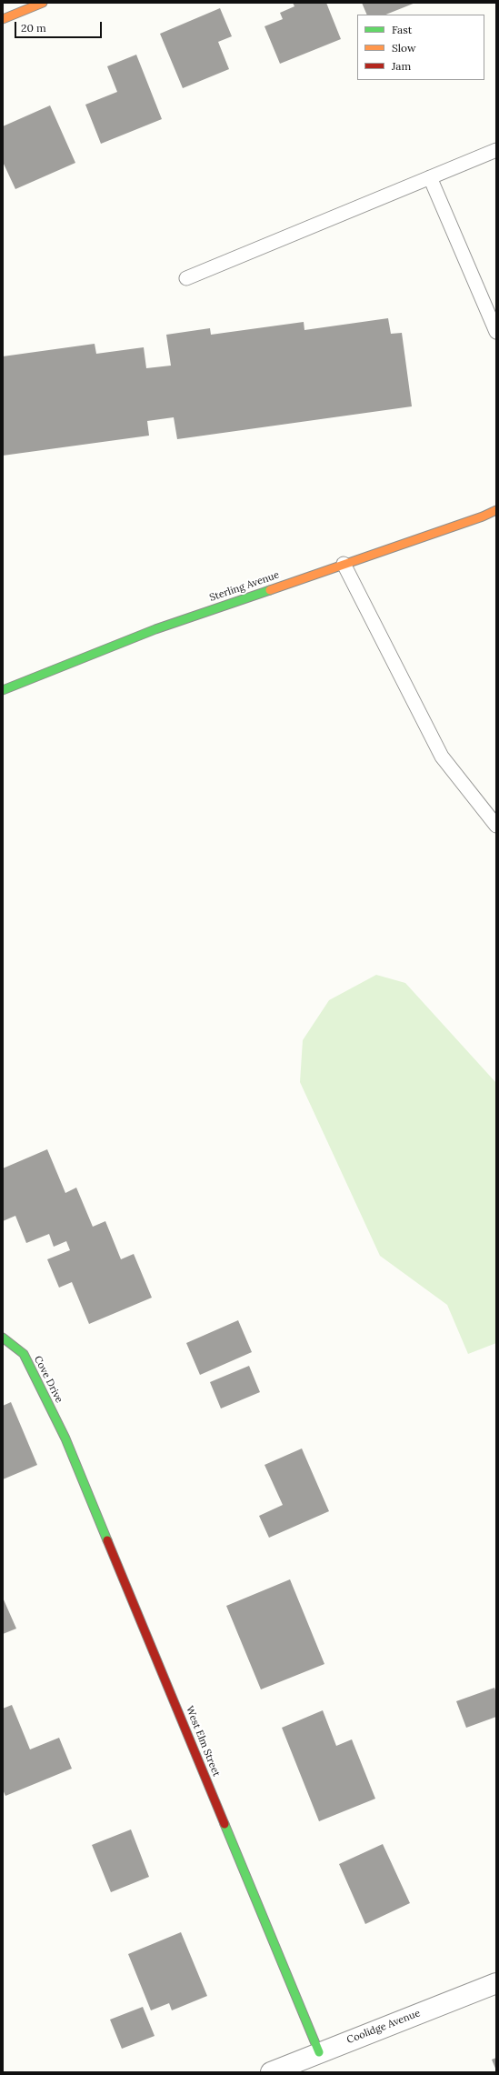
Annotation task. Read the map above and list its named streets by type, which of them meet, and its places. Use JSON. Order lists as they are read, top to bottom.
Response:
{
  "streets": {
    "street": [
      "Sterling Avenue",
      "Cove Drive",
      "West Elm Street",
      "Coolidge Avenue"
    ]
  },
  "crossings": [
    ["Cove Drive", "West Elm Street"],
    ["West Elm Street", "Coolidge Avenue"]
  ],
  "legend": ["Fast", "Slow", "Jam"],
  "scale_bar": "20 m"
}
